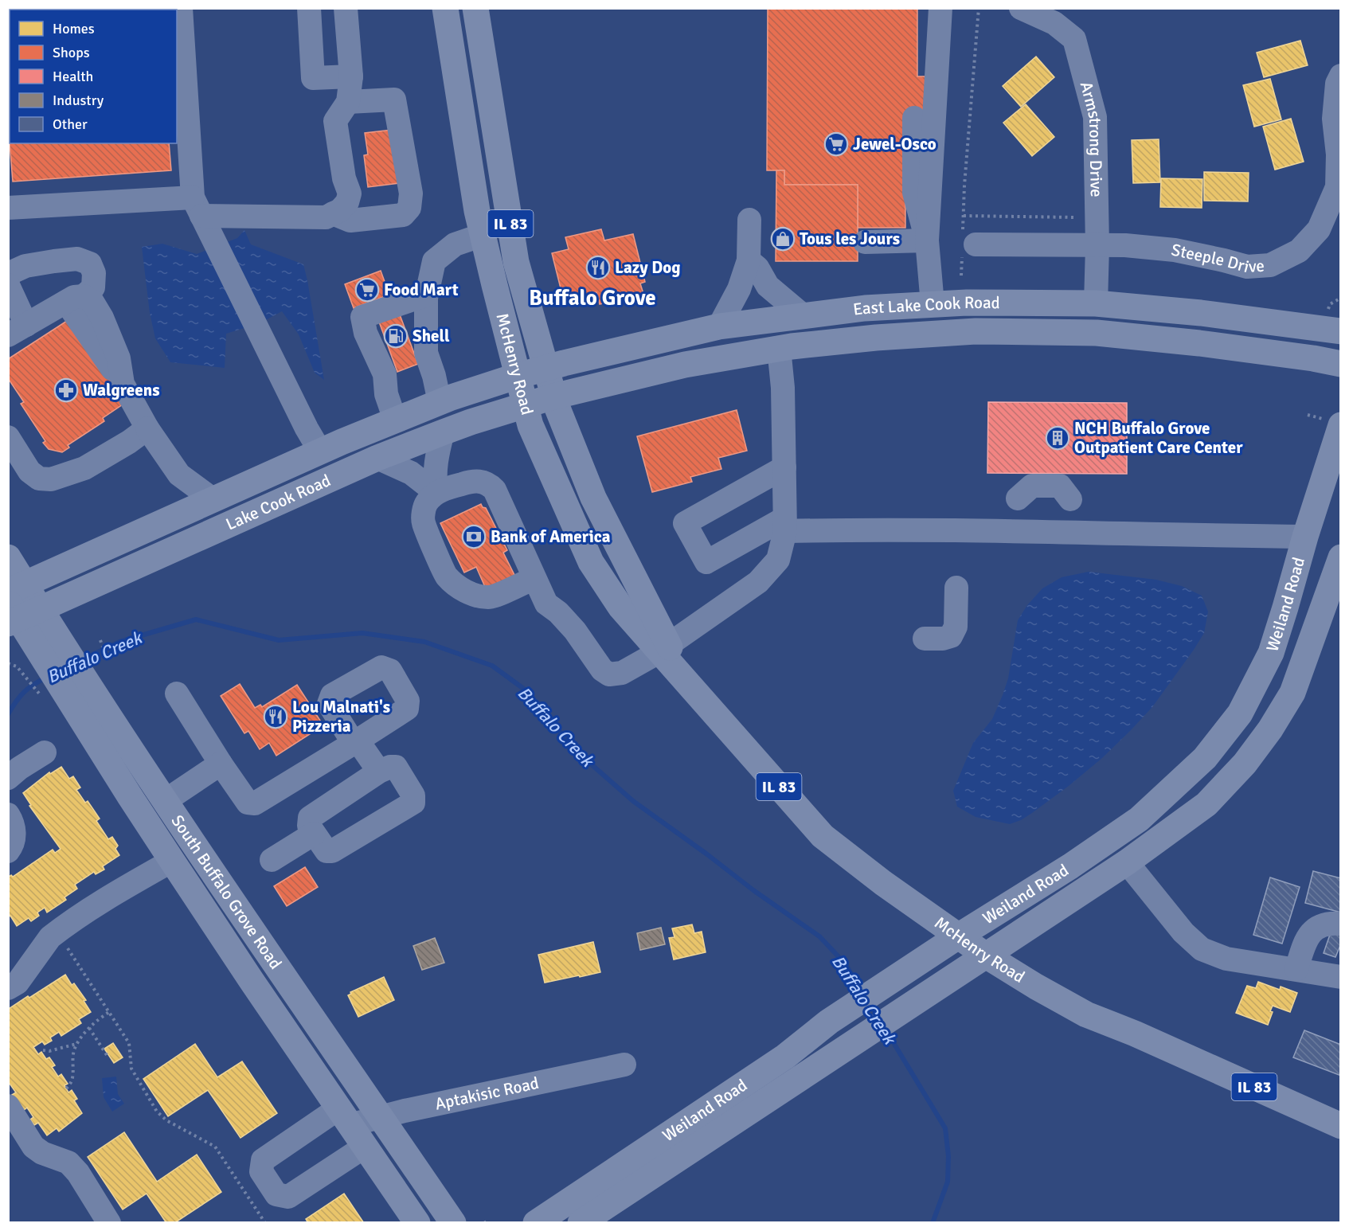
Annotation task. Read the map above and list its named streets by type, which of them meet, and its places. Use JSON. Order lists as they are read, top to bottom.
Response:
{
  "streets": {
    "main road": [
      "IL 83",
      "East Lake Cook Road",
      "McHenry Road",
      "Lake Cook Road",
      "Weiland Road",
      "South Buffalo Grove Road"
    ],
    "street": ["Armstrong Drive", "Steeple Drive", "Aptakisic Road"]
  },
  "crossings": [
    ["Armstrong Drive", "Steeple Drive"],
    ["Armstrong Drive", "East Lake Cook Road"],
    ["East Lake Cook Road", "McHenry Road"],
    ["East Lake Cook Road", "Lake Cook Road"],
    ["McHenry Road", "Lake Cook Road"],
    ["McHenry Road", "Weiland Road"],
    ["Lake Cook Road", "South Buffalo Grove Road"],
    ["South Buffalo Grove Road", "Aptakisic Road"]
  ],
  "districts": ["Buffalo Grove"],
  "water": ["Buffalo Creek"],
  "places": {
    "supermarket": ["Jewel-Osco", "Food Mart"],
    "shop": ["Tous les Jours"],
    "restaurant": ["Lazy Dog", "Lou Malnati's Pizzeria"],
    "fuel station": ["Shell"],
    "pharmacy": ["Walgreens"],
    "building": ["NCH Buffalo Grove Outpatient Care Center"],
    "bank": ["Bank of America"]
  },
  "legend": [
    "Homes",
    "Shops",
    "Health",
    "Industry",
    "Other"
  ]
}
